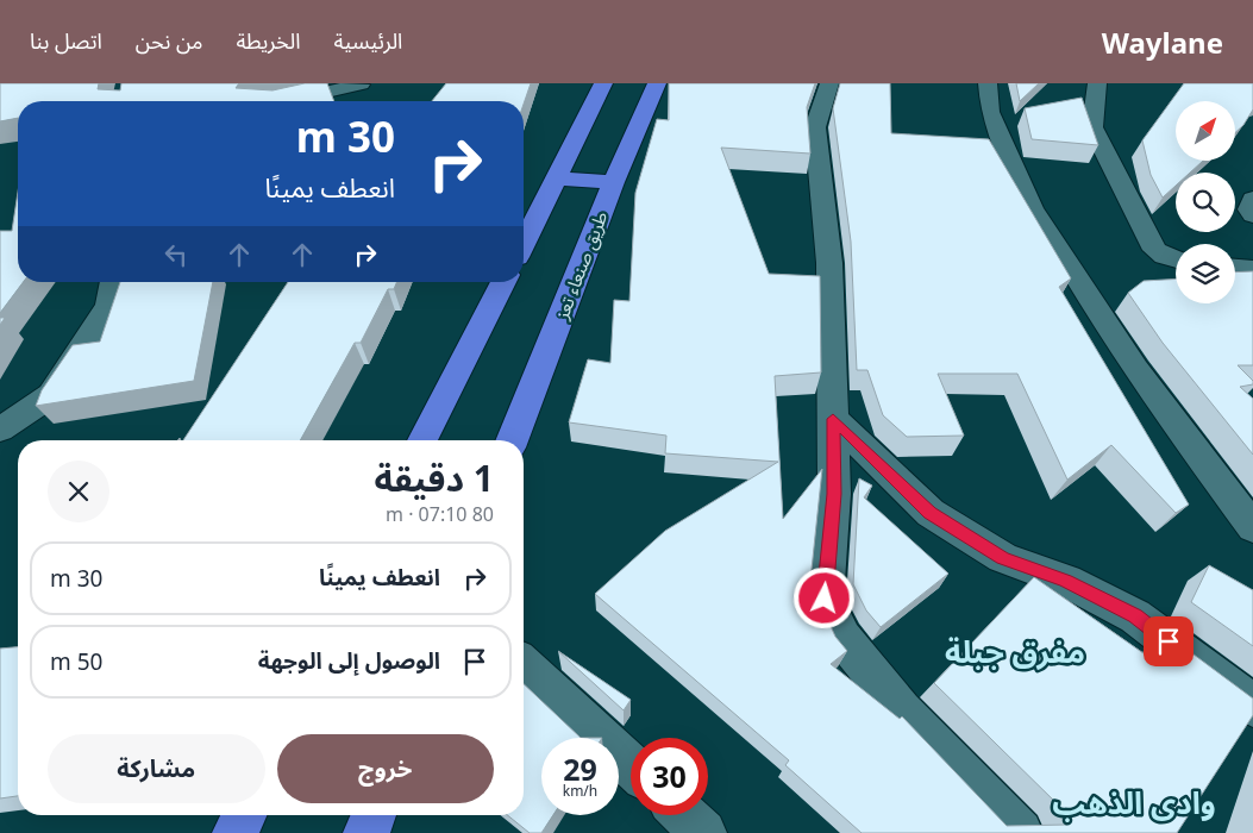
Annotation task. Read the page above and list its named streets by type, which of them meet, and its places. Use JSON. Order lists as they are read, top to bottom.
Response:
{
  "streets": {
    "highway": ["طريق صنعاء تعز"]
  },
  "districts": ["مفرق جبلة", "وادى الذهب"],
  "north": "top right",
  "page": {
    "header": "Waylane",
    "nav": [
      "الرئيسية",
      "الخريطة",
      "من نحن",
      "اتصل بنا"
    ],
    "turn": ["30 m", "انعطف يمينًا"],
    "heading": ["1 دقيقة", "80 m · 07:10"],
    "list": [
      {
        "name": "انعطف يمينًا",
        "value": "30 m"
      },
      {
        "name": "الوصول إلى الوجهة",
        "value": "50 m"
      }
    ],
    "buttons": ["خروج", "مشاركة"],
    "speed": "29 km/h",
    "limit": "30"
  }
}
